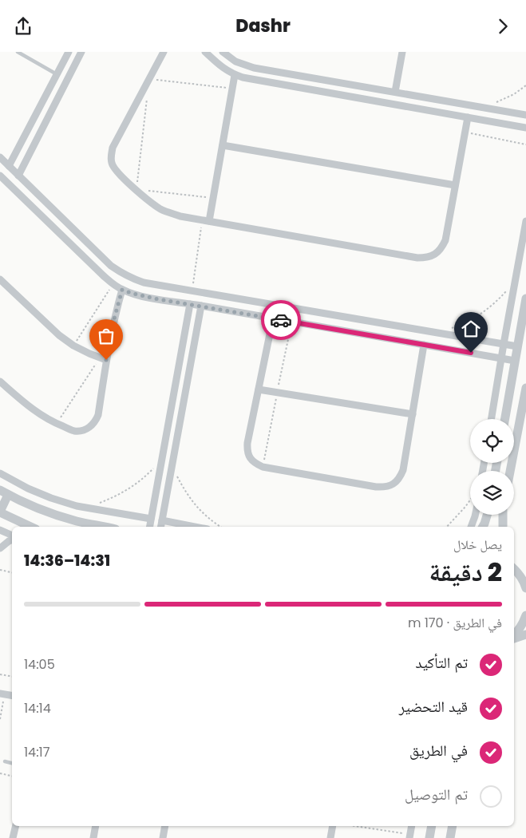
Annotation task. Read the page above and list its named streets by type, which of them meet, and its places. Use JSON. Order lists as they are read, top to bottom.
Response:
{
  "page": {
    "header": "Dashr",
    "heading": ["2 دقيقة", "يصل خلال", "14:31–14:36"],
    "bar": "في الطريق · 170 m",
    "list": [
      ["تم التأكيد", "14:05"],
      ["قيد التحضير", "14:14"],
      ["في الطريق", "14:17"],
      "تم التوصيل"
    ]
  }
}
